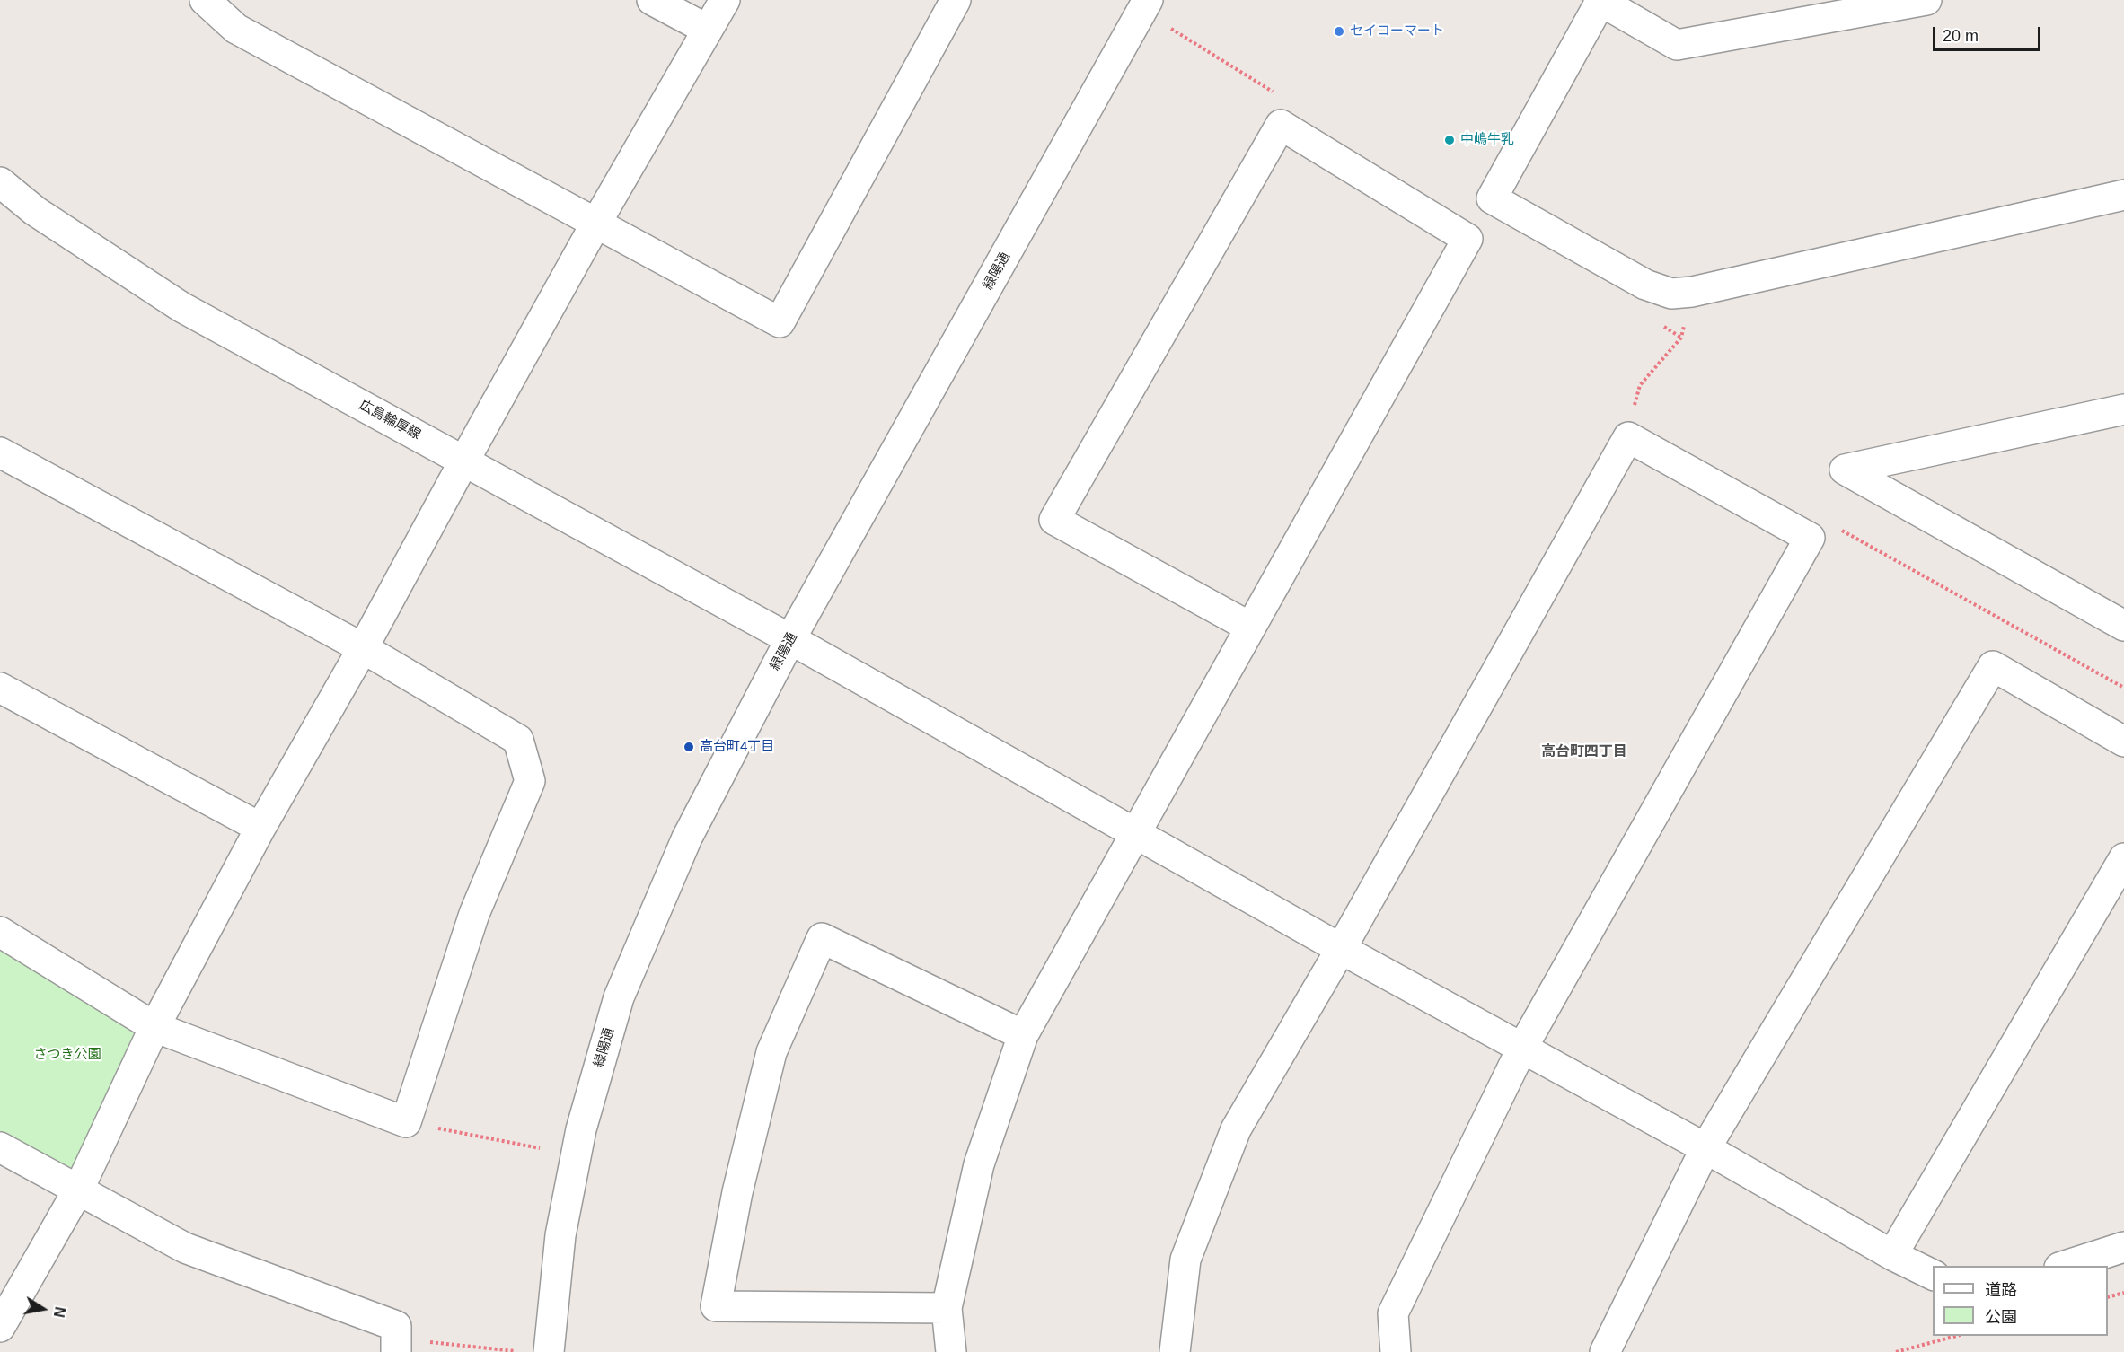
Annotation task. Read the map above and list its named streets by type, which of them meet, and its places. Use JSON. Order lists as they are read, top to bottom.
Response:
{
  "streets": {
    "street": ["緑陽通", "広島輪厚線"]
  },
  "crossings": [
    ["緑陽通", "広島輪厚線"]
  ],
  "districts": ["高台町四丁目"],
  "parks": ["さつき公園"],
  "places": ["セイコーマート", "中嶋牛乳", "高台町4丁目"],
  "legend": ["道路", "公園"],
  "scale_bar": "20 m",
  "north": "right"
}
